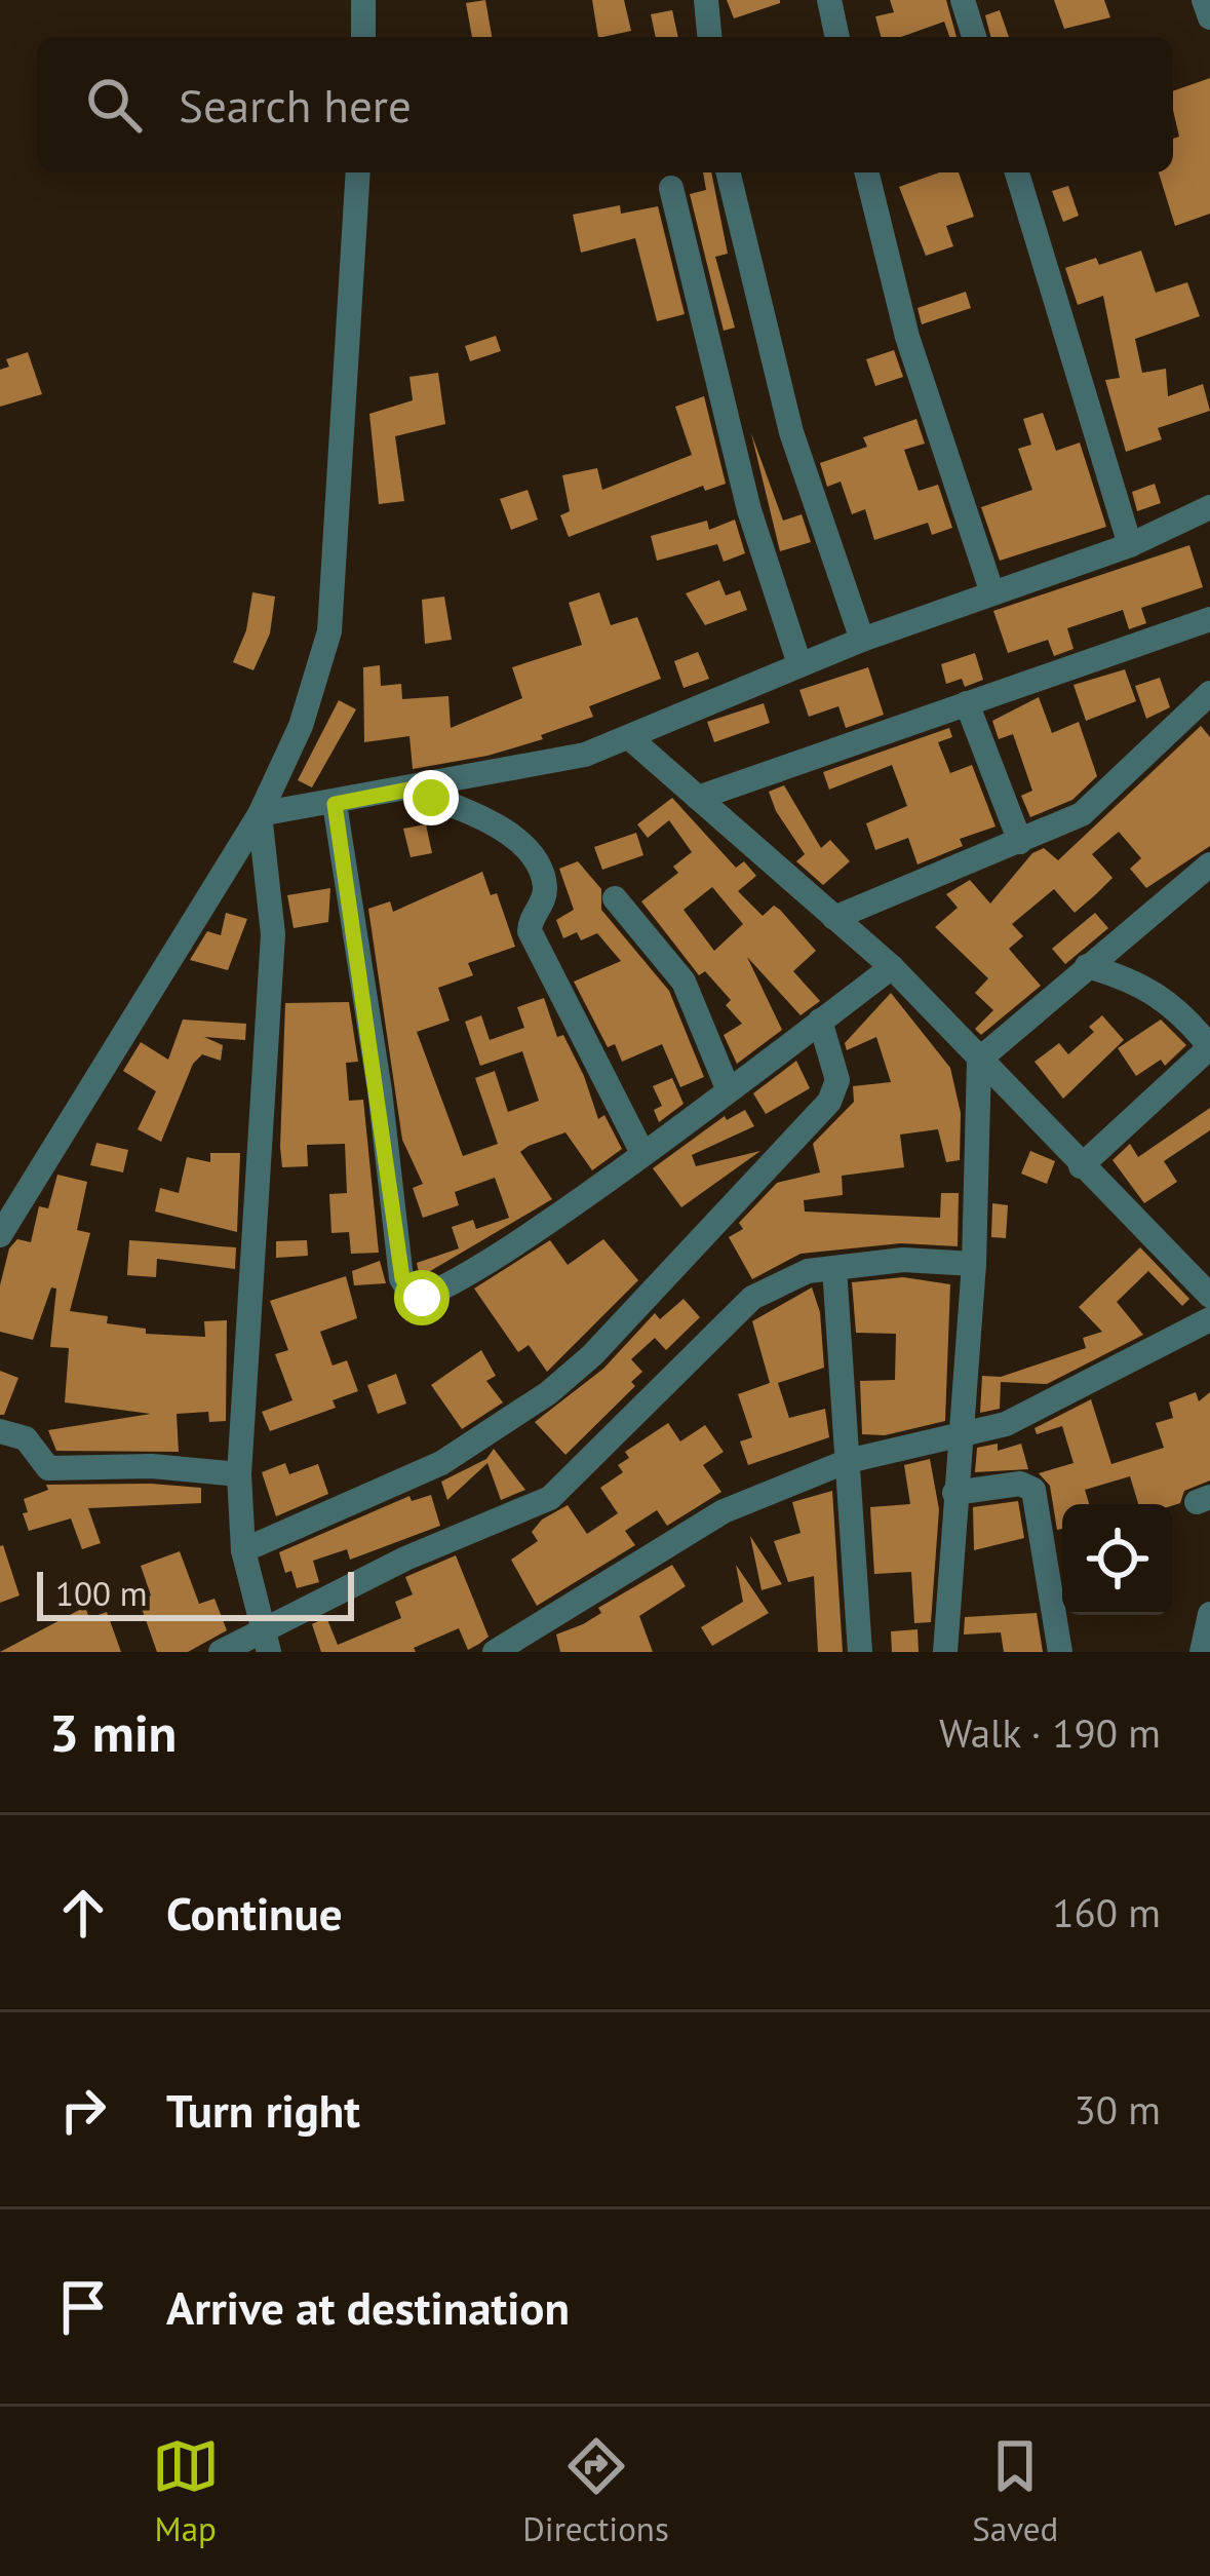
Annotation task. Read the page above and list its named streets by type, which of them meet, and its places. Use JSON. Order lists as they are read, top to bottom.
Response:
{
  "scale_bar": "100 m",
  "page": {
    "search": "Search here",
    "scale": "100 m",
    "heading": ["3 min", "Walk · 190 m"],
    "list": [
      ["Continue", "160 m"],
      ["Turn right", "30 m"],
      "Arrive at destination"
    ],
    "nav": ["Map", "Directions", "Saved"]
  }
}
